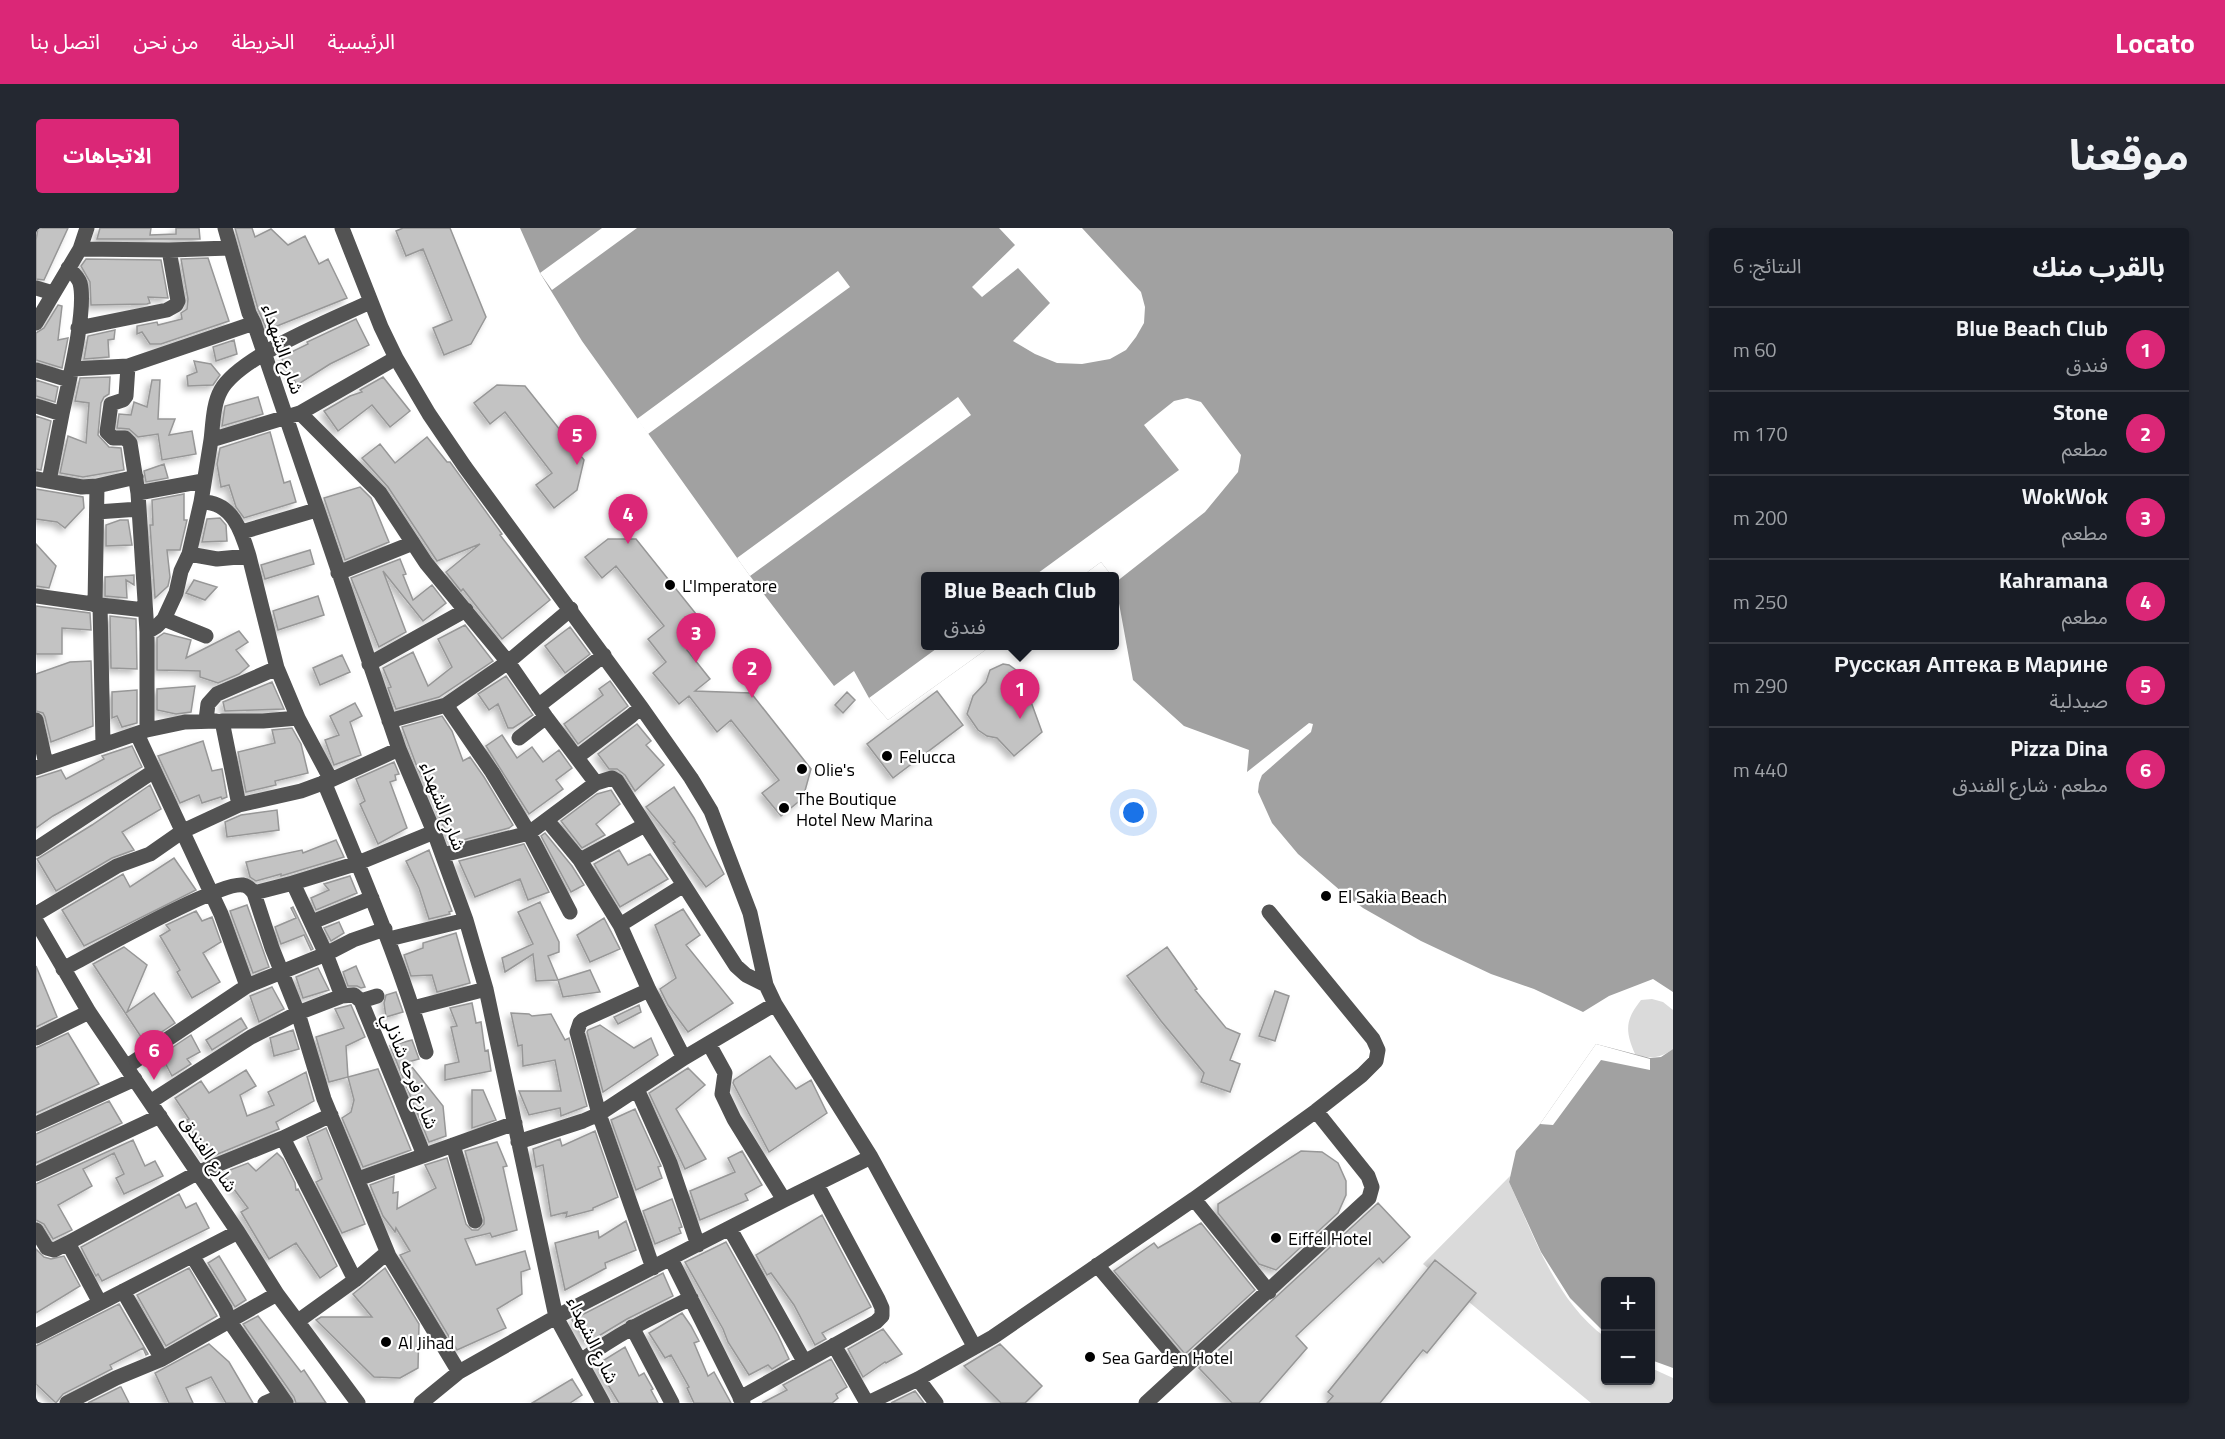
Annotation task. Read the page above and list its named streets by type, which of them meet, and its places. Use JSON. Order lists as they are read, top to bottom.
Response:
{
  "streets": {
    "street": ["شارع الشهداء", "شارع فرحه شاذلي", "شارع الفندق"]
  },
  "places": [
    "L'Imperatore",
    "Felucca",
    "Olie's",
    "The Boutique Hotel New Marina",
    "El Sakia Beach",
    "Eiffel Hotel",
    "Al Jihad",
    "Sea Garden Hotel"
  ],
  "page": {
    "header": "Locato",
    "nav": [
      "الرئيسية",
      "الخريطة",
      "من نحن",
      "اتصل بنا"
    ],
    "title": "موقعنا",
    "buttons": "الاتجاهات",
    "heading": ["بالقرب منك", "النتائج: 6"],
    "list": [
      {
        "mark": "1",
        "name": "Blue Beach Club",
        "note": "فندق",
        "value": "60 m"
      },
      {
        "mark": "2",
        "name": "Stone",
        "note": "مطعم",
        "value": "170 m"
      },
      {
        "mark": "3",
        "name": "WokWok",
        "note": "مطعم",
        "value": "200 m"
      },
      {
        "mark": "4",
        "name": "Kahramana",
        "note": "مطعم",
        "value": "250 m"
      },
      {
        "mark": "5",
        "name": "Русская Аптека в Марине",
        "note": "صيدلية",
        "value": "290 m"
      },
      {
        "mark": "6",
        "name": "Pizza Dina",
        "note": "مطعم · شارع الفندق",
        "value": "440 m"
      }
    ],
    "pins": [
      "5",
      "4",
      "3",
      "2",
      "1",
      "6"
    ],
    "popup": ["Blue Beach Club", "فندق"],
    "map_buttons": ["+", "−"]
  }
}
